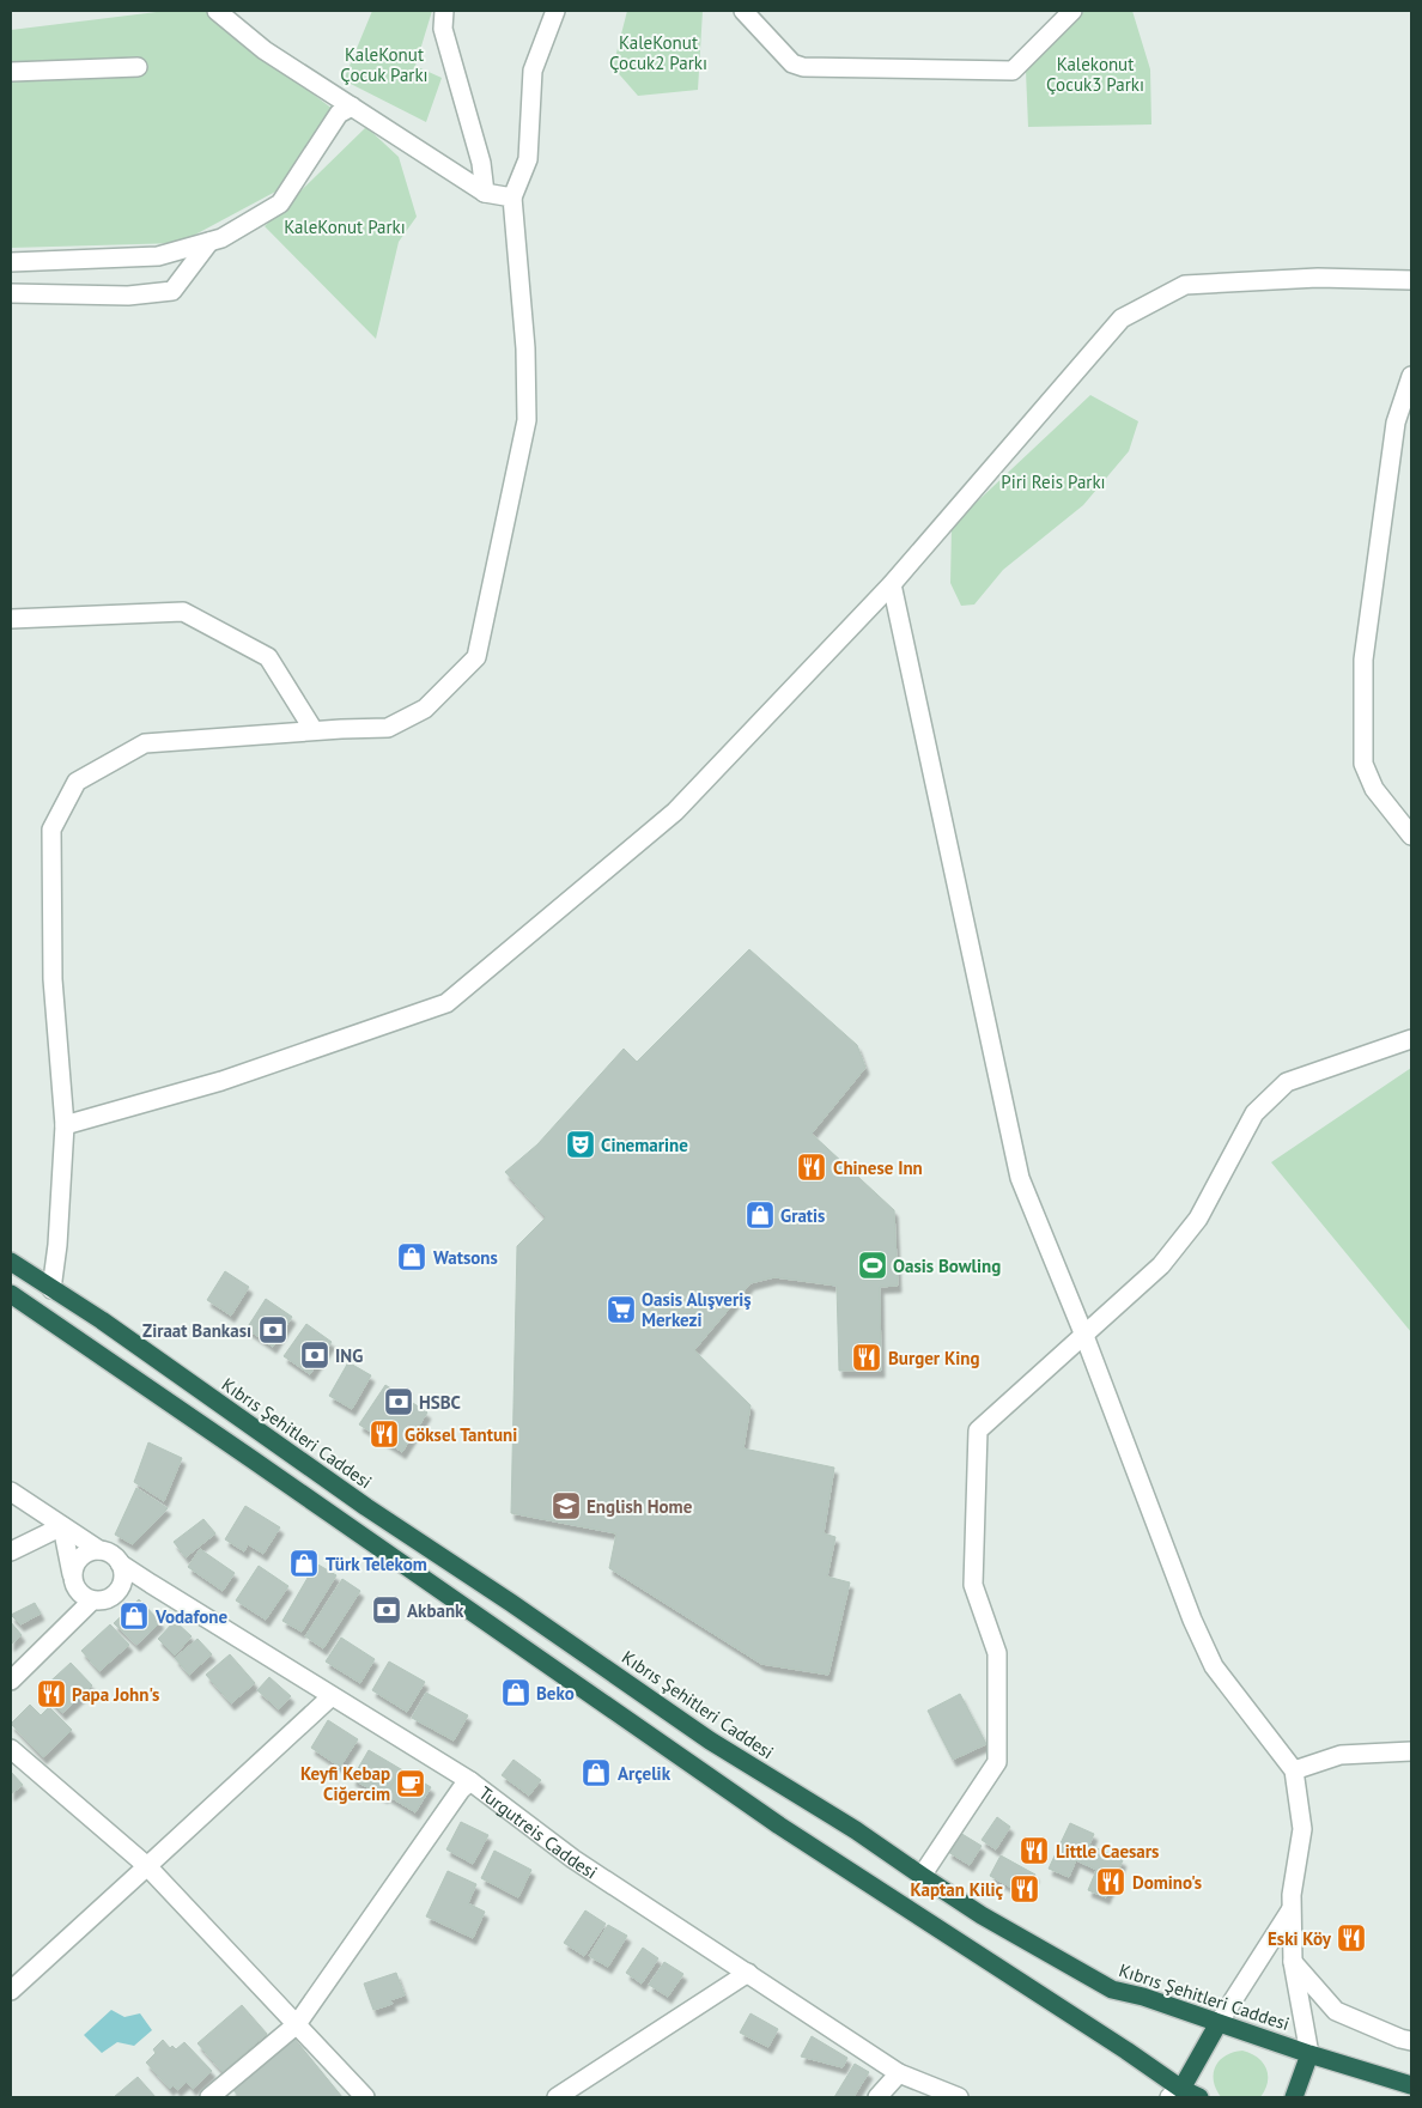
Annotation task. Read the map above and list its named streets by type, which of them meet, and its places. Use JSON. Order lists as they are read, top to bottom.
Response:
{
  "streets": {
    "highway": ["Kıbrıs Şehitleri Caddesi"],
    "street": ["Turgutreis Caddesi"]
  },
  "parks": [
    "KaleKonut Çocuk2 Parkı",
    "KaleKonut Çocuk Parkı",
    "Kalekonut Çocuk3 Parkı",
    "KaleKonut Parkı",
    "Piri Reis Parkı"
  ],
  "places": {
    "theatre": ["Cinemarine"],
    "restaurant": [
      "Chinese Inn",
      "Burger King",
      "Göksel Tantuni",
      "Papa John's",
      "Little Caesars",
      "Domino's",
      "Kaptan Kiliç",
      "Eski Köy"
    ],
    "shop": [
      "Gratis",
      "Watsons",
      "Türk Telekom",
      "Vodafone",
      "Beko",
      "Arçelik"
    ],
    "sports": ["Oasis Bowling"],
    "supermarket": ["Oasis Alışveriş Merkezi"],
    "bank": [
      "Ziraat Bankası",
      "ING",
      "HSBC",
      "Akbank"
    ],
    "school or university": ["English Home"],
    "cafe": ["Keyfi Kebap Ciğercim"]
  }
}
